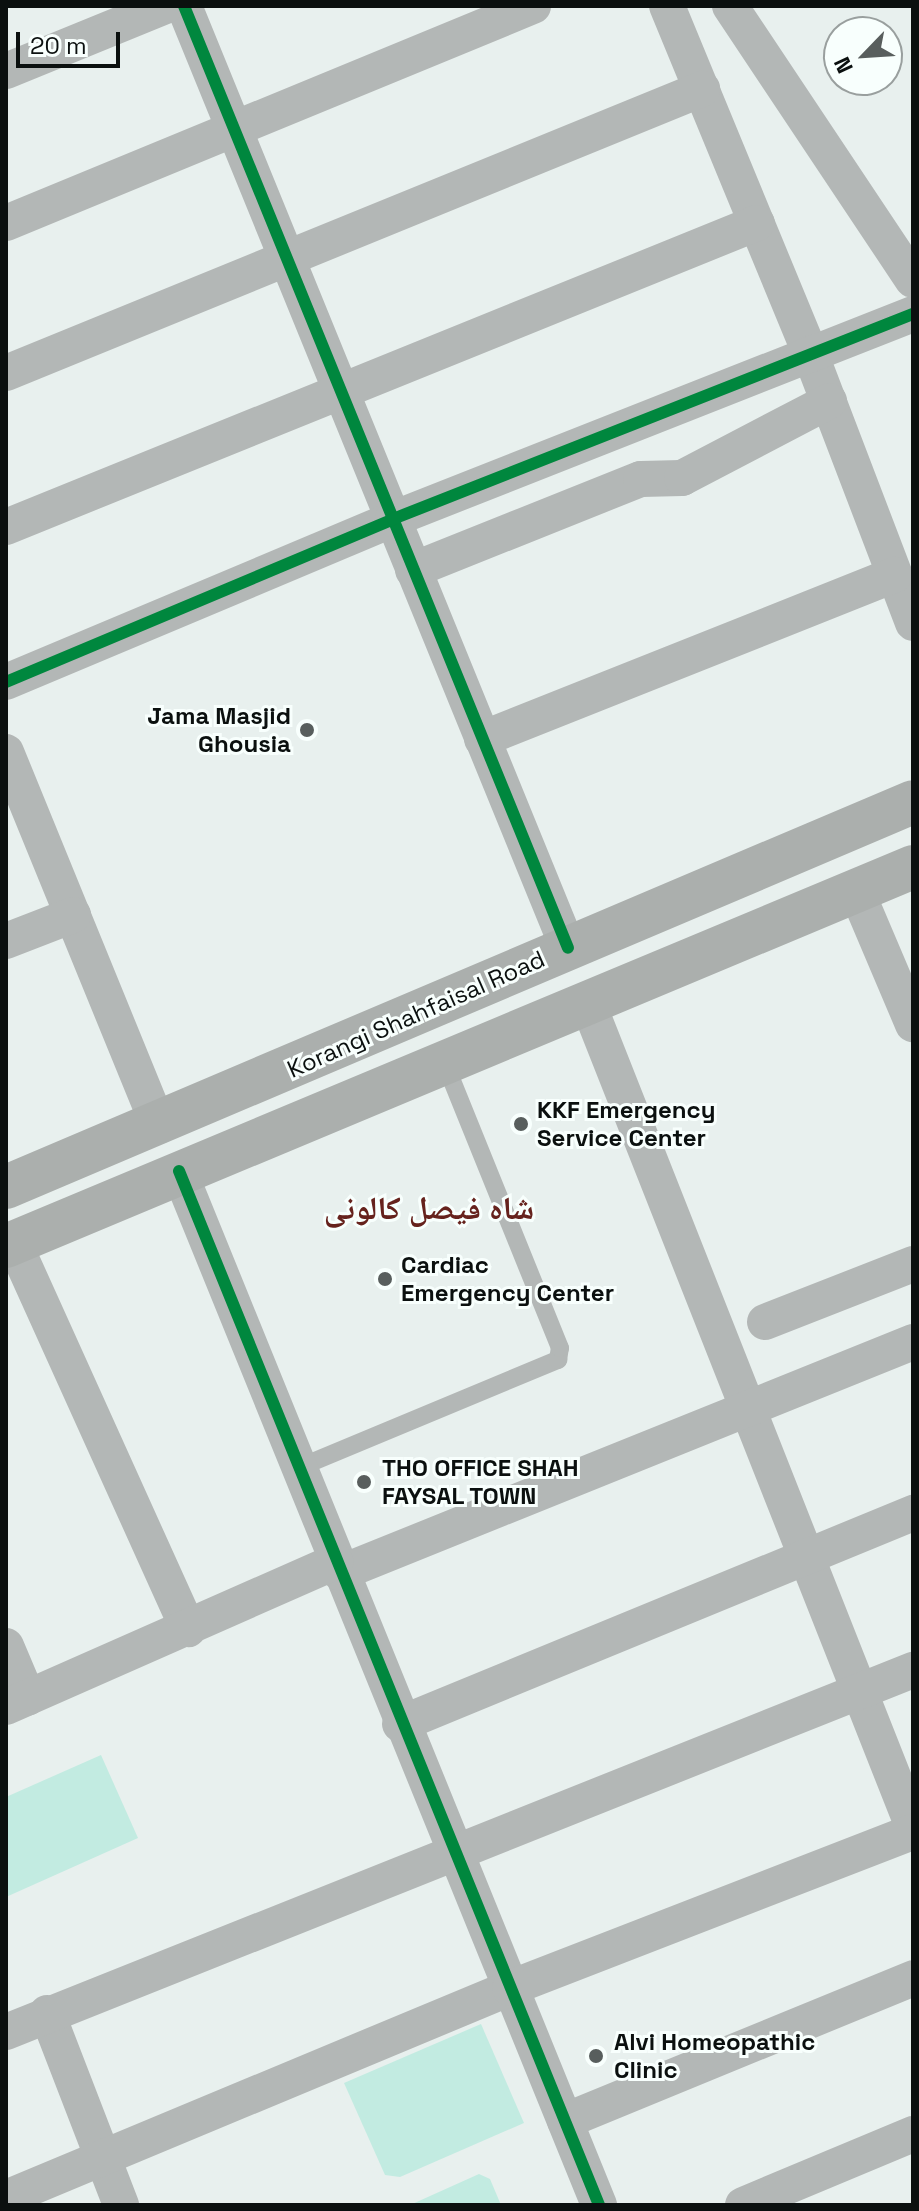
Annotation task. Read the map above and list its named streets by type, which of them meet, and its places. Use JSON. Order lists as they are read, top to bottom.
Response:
{
  "streets": {
    "main road": ["Korangi Shahfaisal Road"]
  },
  "districts": ["شاہ فیصل کالونی"],
  "places": [
    "Jama Masjid Ghousia",
    "KKF Emergency Service Center",
    "Cardiac Emergency Center",
    "THO OFFICE SHAH FAYSAL TOWN",
    "Alvi Homeopathic Clinic"
  ],
  "scale_bar": "20 m",
  "north": "bottom left"
}
